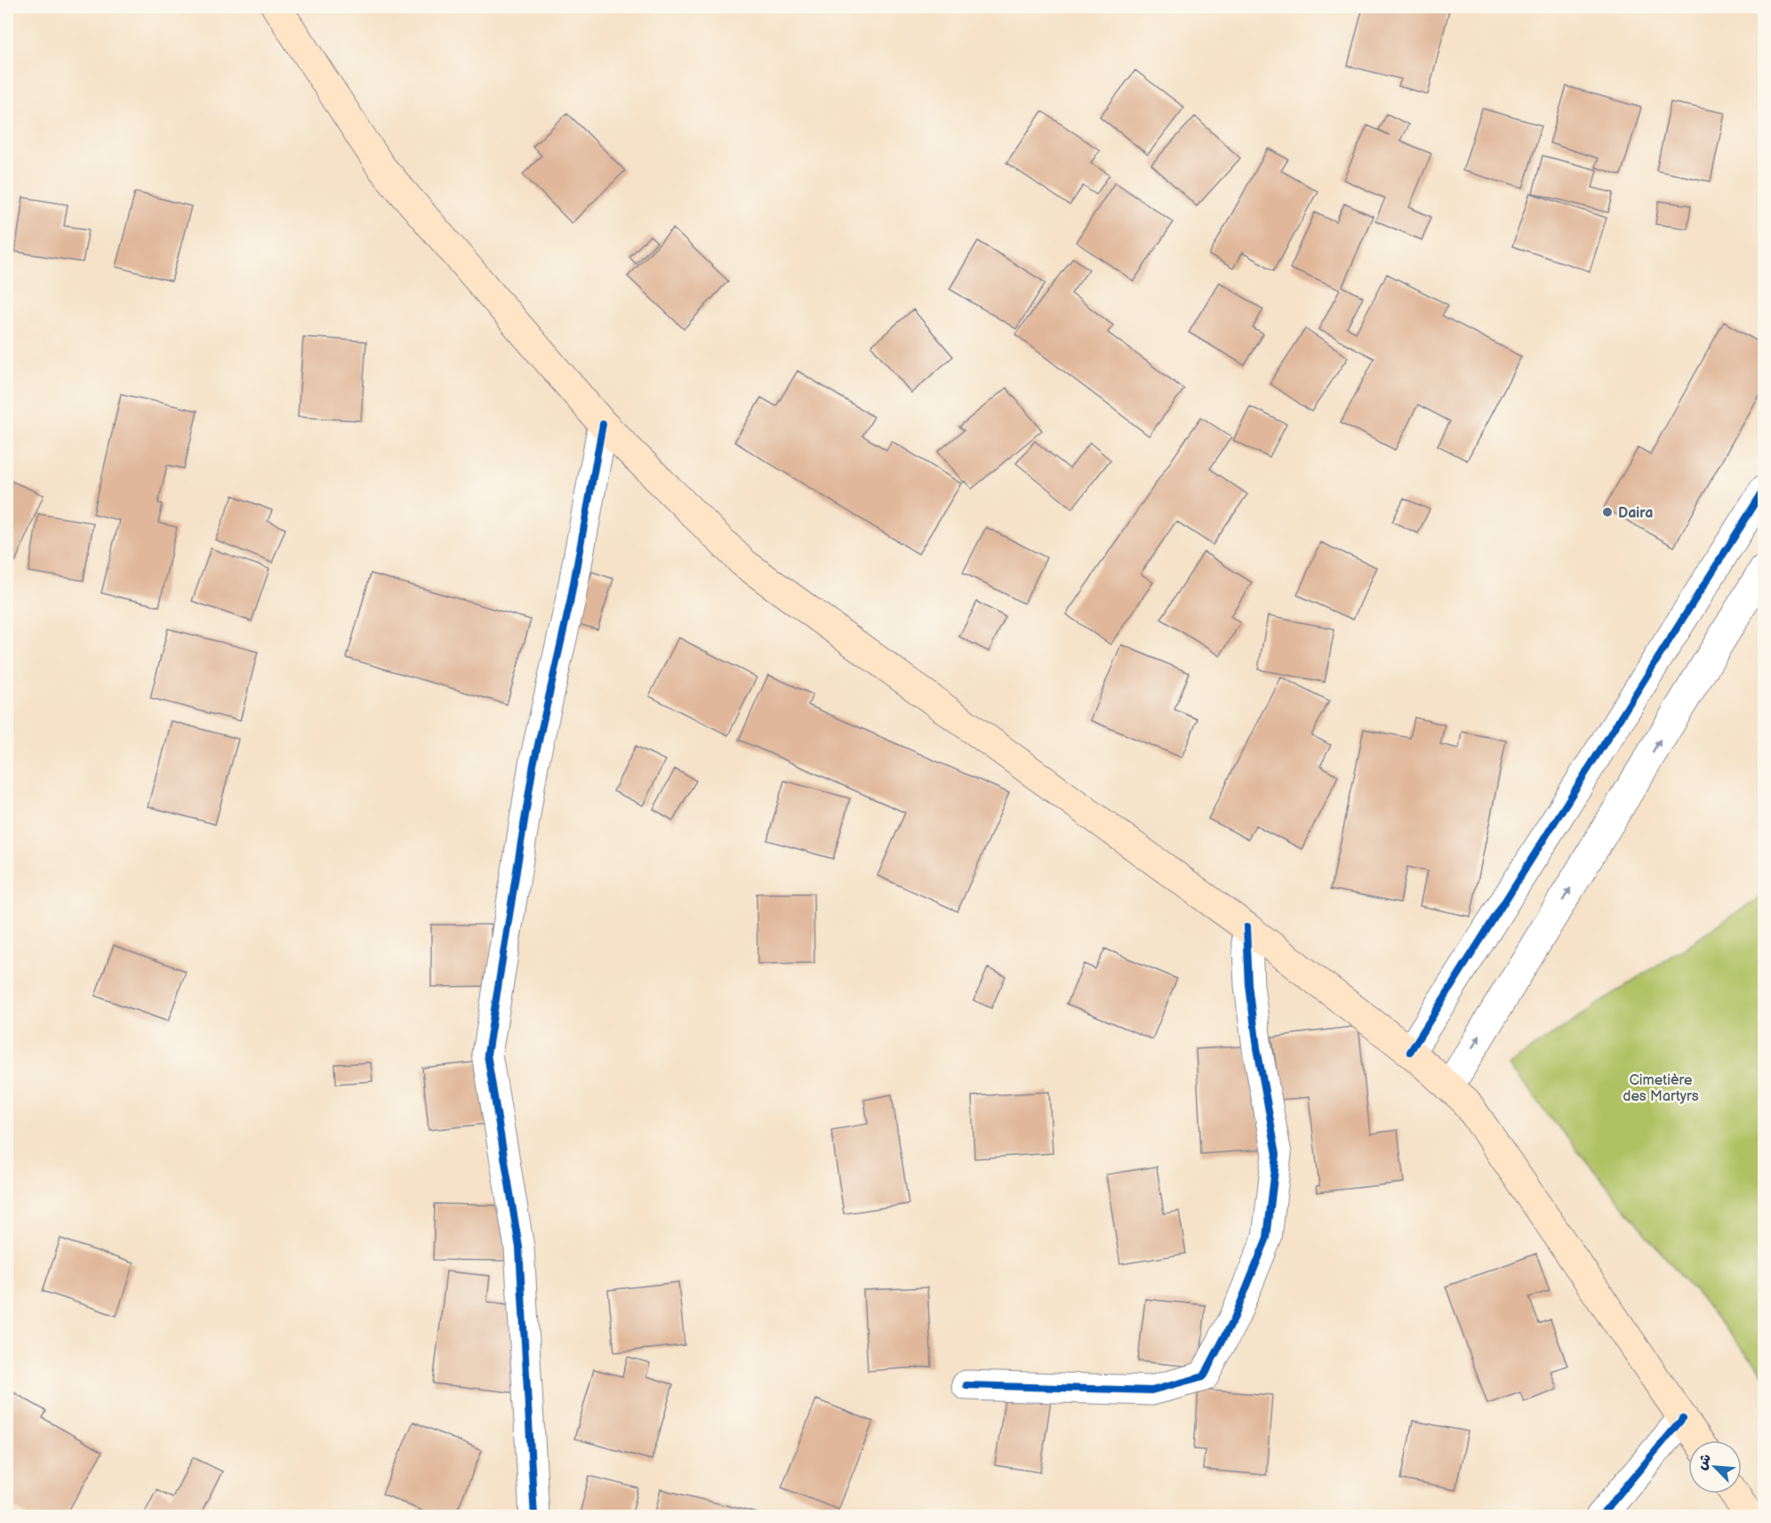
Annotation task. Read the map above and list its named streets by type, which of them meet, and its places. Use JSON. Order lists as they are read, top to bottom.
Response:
{
  "parks": ["Cimetière des Martyrs"],
  "places": ["Daira"],
  "north": "top left"
}
